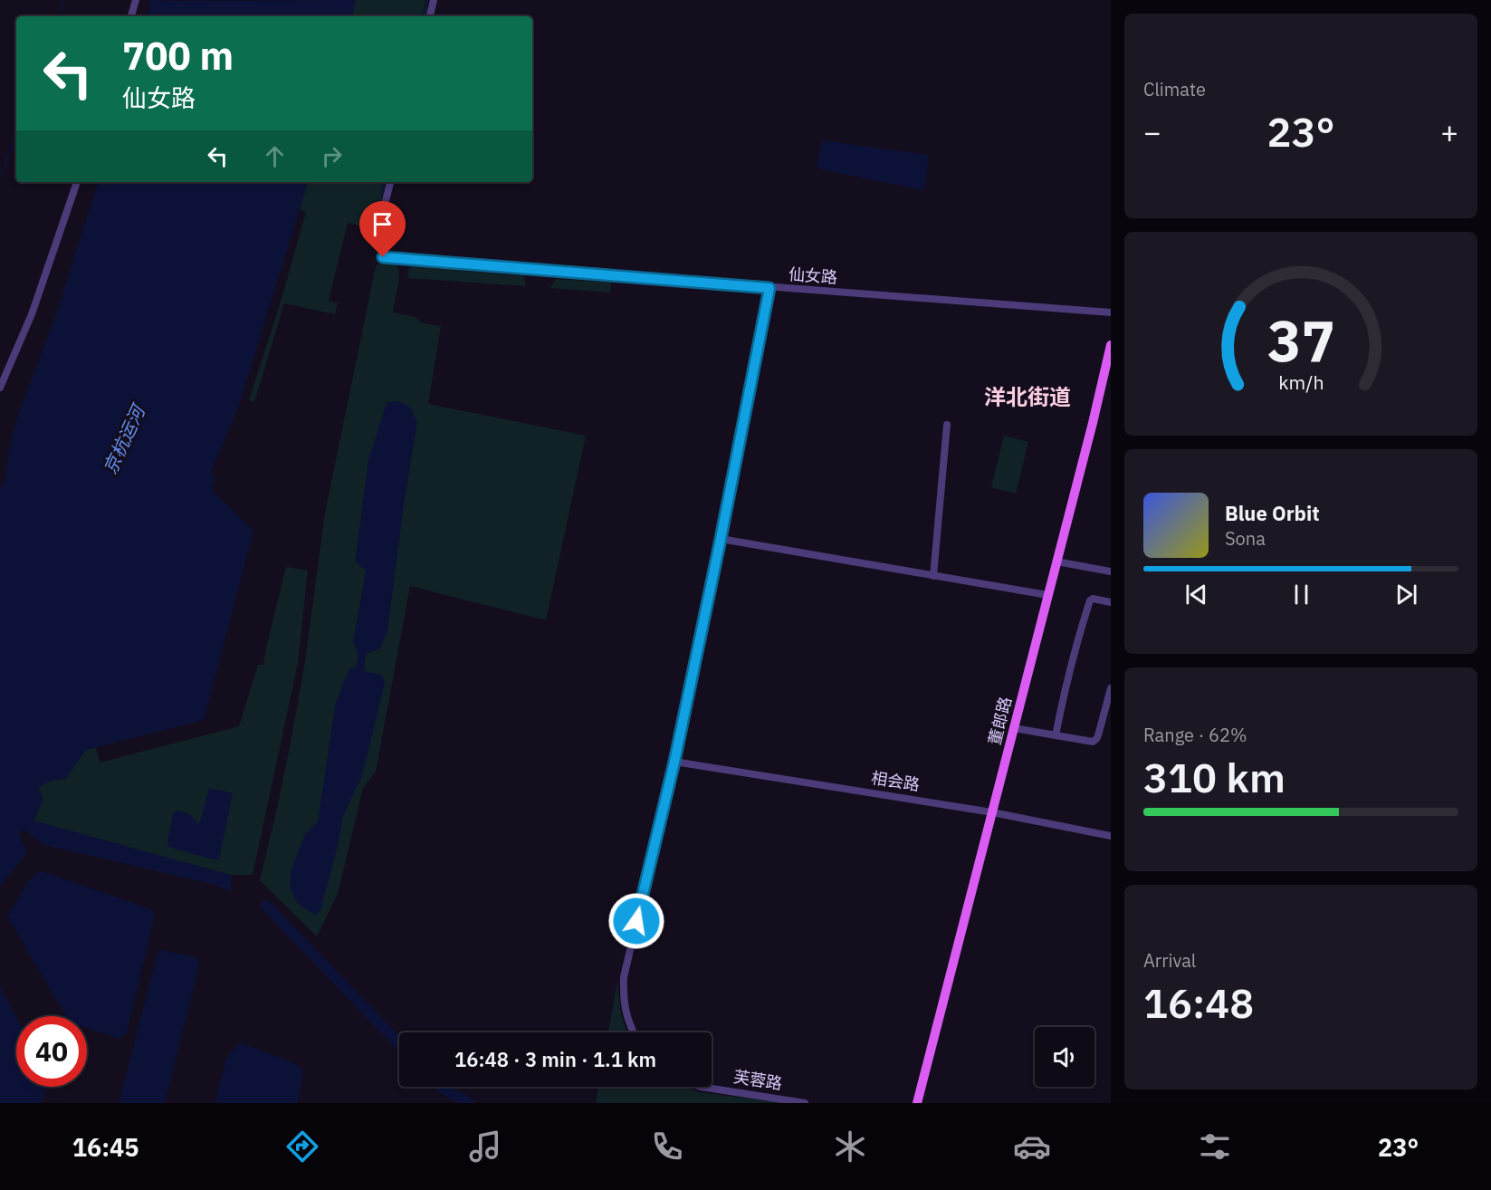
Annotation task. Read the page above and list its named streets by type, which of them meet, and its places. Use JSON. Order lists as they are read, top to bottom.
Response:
{
  "streets": {
    "main road": ["董郎路"],
    "street": ["仙女路", "相会路", "芙蓉路"]
  },
  "crossings": [
    ["董郎路", "相会路"]
  ],
  "districts": ["洋北街道"],
  "water": ["京杭运河"],
  "page": {
    "tile": [
      "Climate",
      ["Range · 62%", "310 km"],
      ["Arrival", "16:48"]
    ],
    "turn": ["700 m", "仙女路"],
    "heat": ["−", "23°", "+"],
    "song": ["Blue Orbit", "Sona"],
    "limit": "40",
    "trip": "16:48 · 3 min · 1.1 km",
    "tabs": ["16:45", "23°"],
    "gauge": ["37", "km/h"]
  }
}
